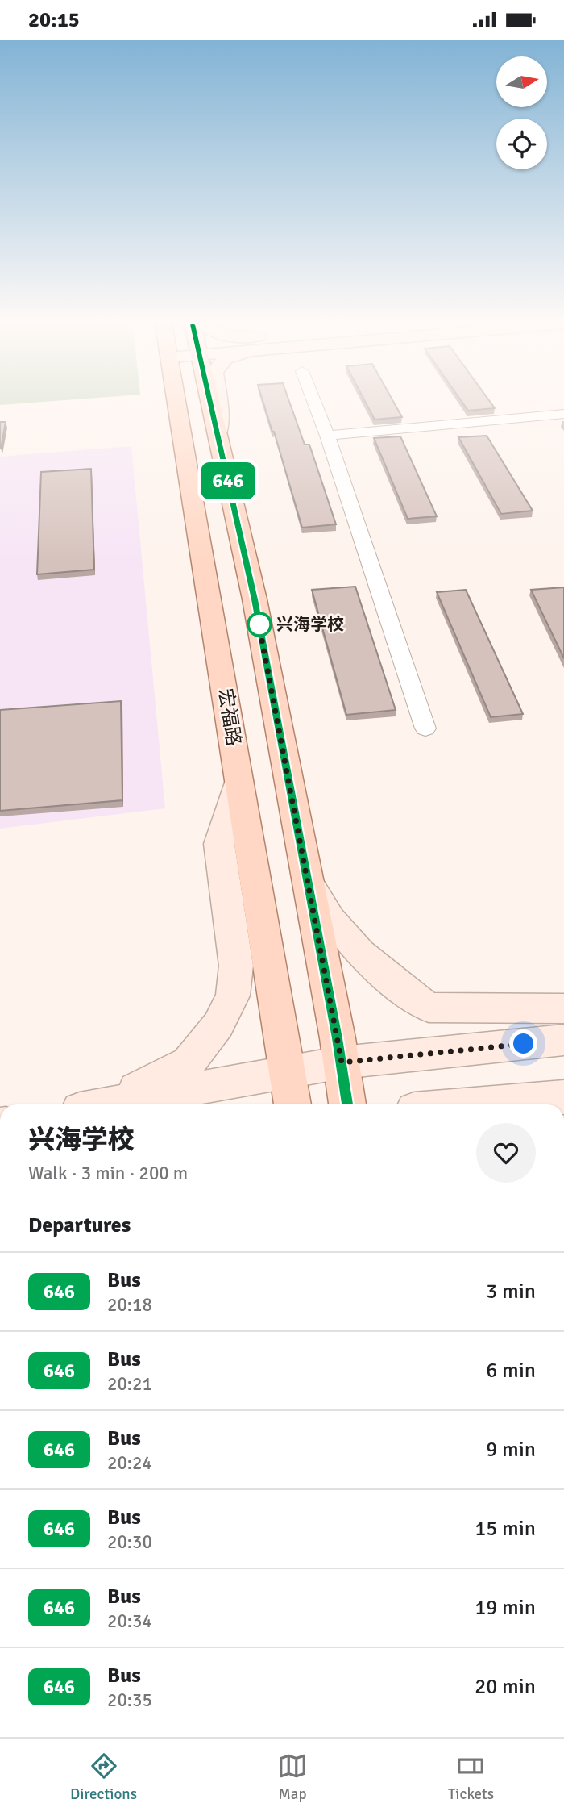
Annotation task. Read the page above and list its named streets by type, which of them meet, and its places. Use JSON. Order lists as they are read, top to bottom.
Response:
{
  "streets": {
    "main road": ["宏福路"]
  },
  "places": ["兴海学校"],
  "lines": ["bus line 646"],
  "north": "right",
  "page": {
    "status": "20:15",
    "on_map": "646",
    "heading": [
      ["兴海学校", "Walk · 3 min · 200 m"],
      "Departures"
    ],
    "list": [
      {
        "mark": "646",
        "name": "Bus",
        "note": "20:18",
        "value": "3 min"
      },
      {
        "mark": "646",
        "name": "Bus",
        "note": "20:21",
        "value": "6 min"
      },
      {
        "mark": "646",
        "name": "Bus",
        "note": "20:24",
        "value": "9 min"
      },
      {
        "mark": "646",
        "name": "Bus",
        "note": "20:30",
        "value": "15 min"
      },
      {
        "mark": "646",
        "name": "Bus",
        "note": "20:34",
        "value": "19 min"
      },
      {
        "mark": "646",
        "name": "Bus",
        "note": "20:35",
        "value": "20 min"
      }
    ],
    "tabs": ["Directions", "Map", "Tickets"]
  }
}
